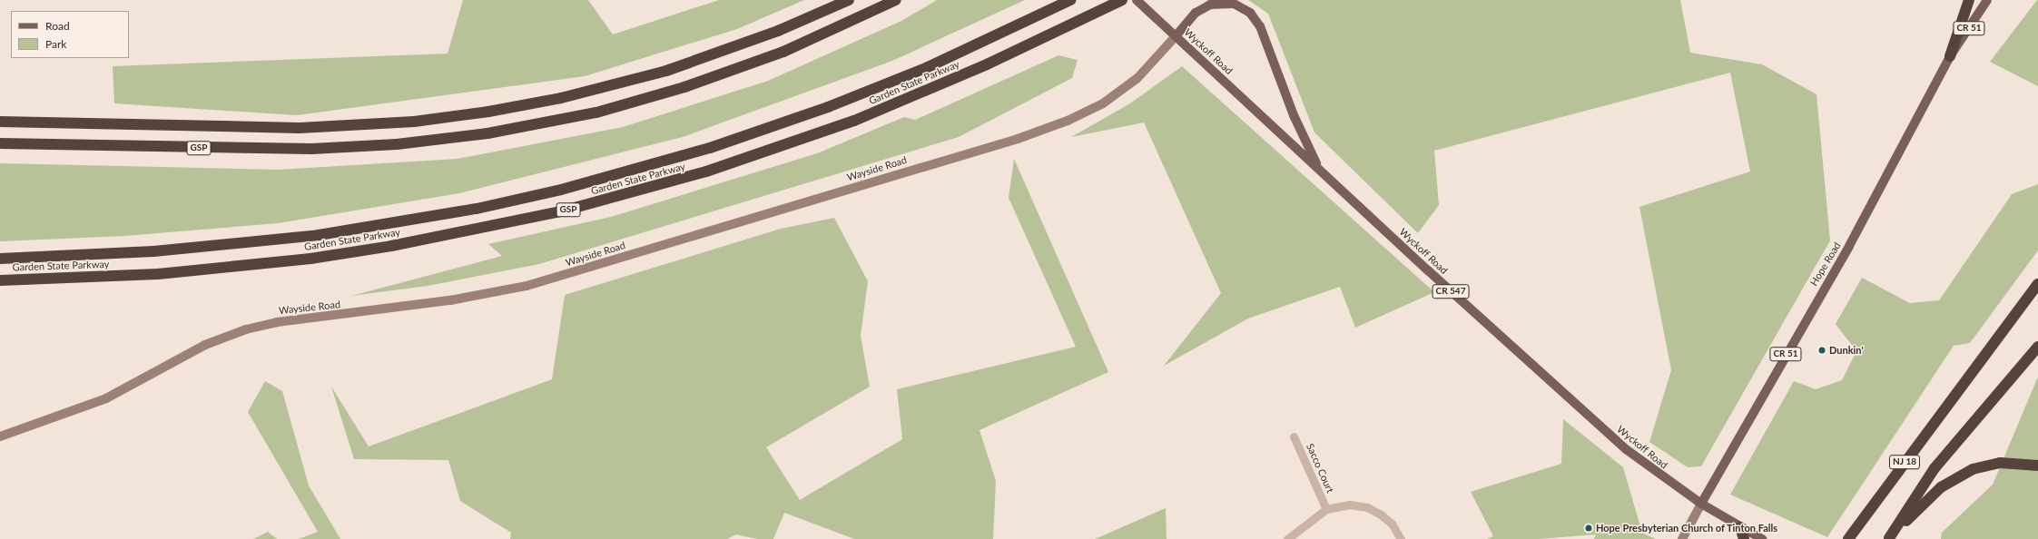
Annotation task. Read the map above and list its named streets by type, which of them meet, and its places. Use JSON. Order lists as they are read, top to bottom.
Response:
{
  "streets": {
    "highway": ["Garden State Parkway", "GSP", "NJ 18"],
    "main road": [
      "CR 51",
      "Wyckoff Road",
      "Hope Road",
      "CR 547"
    ],
    "street": ["Wayside Road", "Sacco Court"]
  },
  "crossings": [
    ["Wyckoff Road", "Wayside Road"],
    ["Wyckoff Road", "Hope Road"]
  ],
  "places": ["Dunkin'", "Hope Presbyterian Church of Tinton Falls"],
  "legend": ["Road", "Park"]
}
